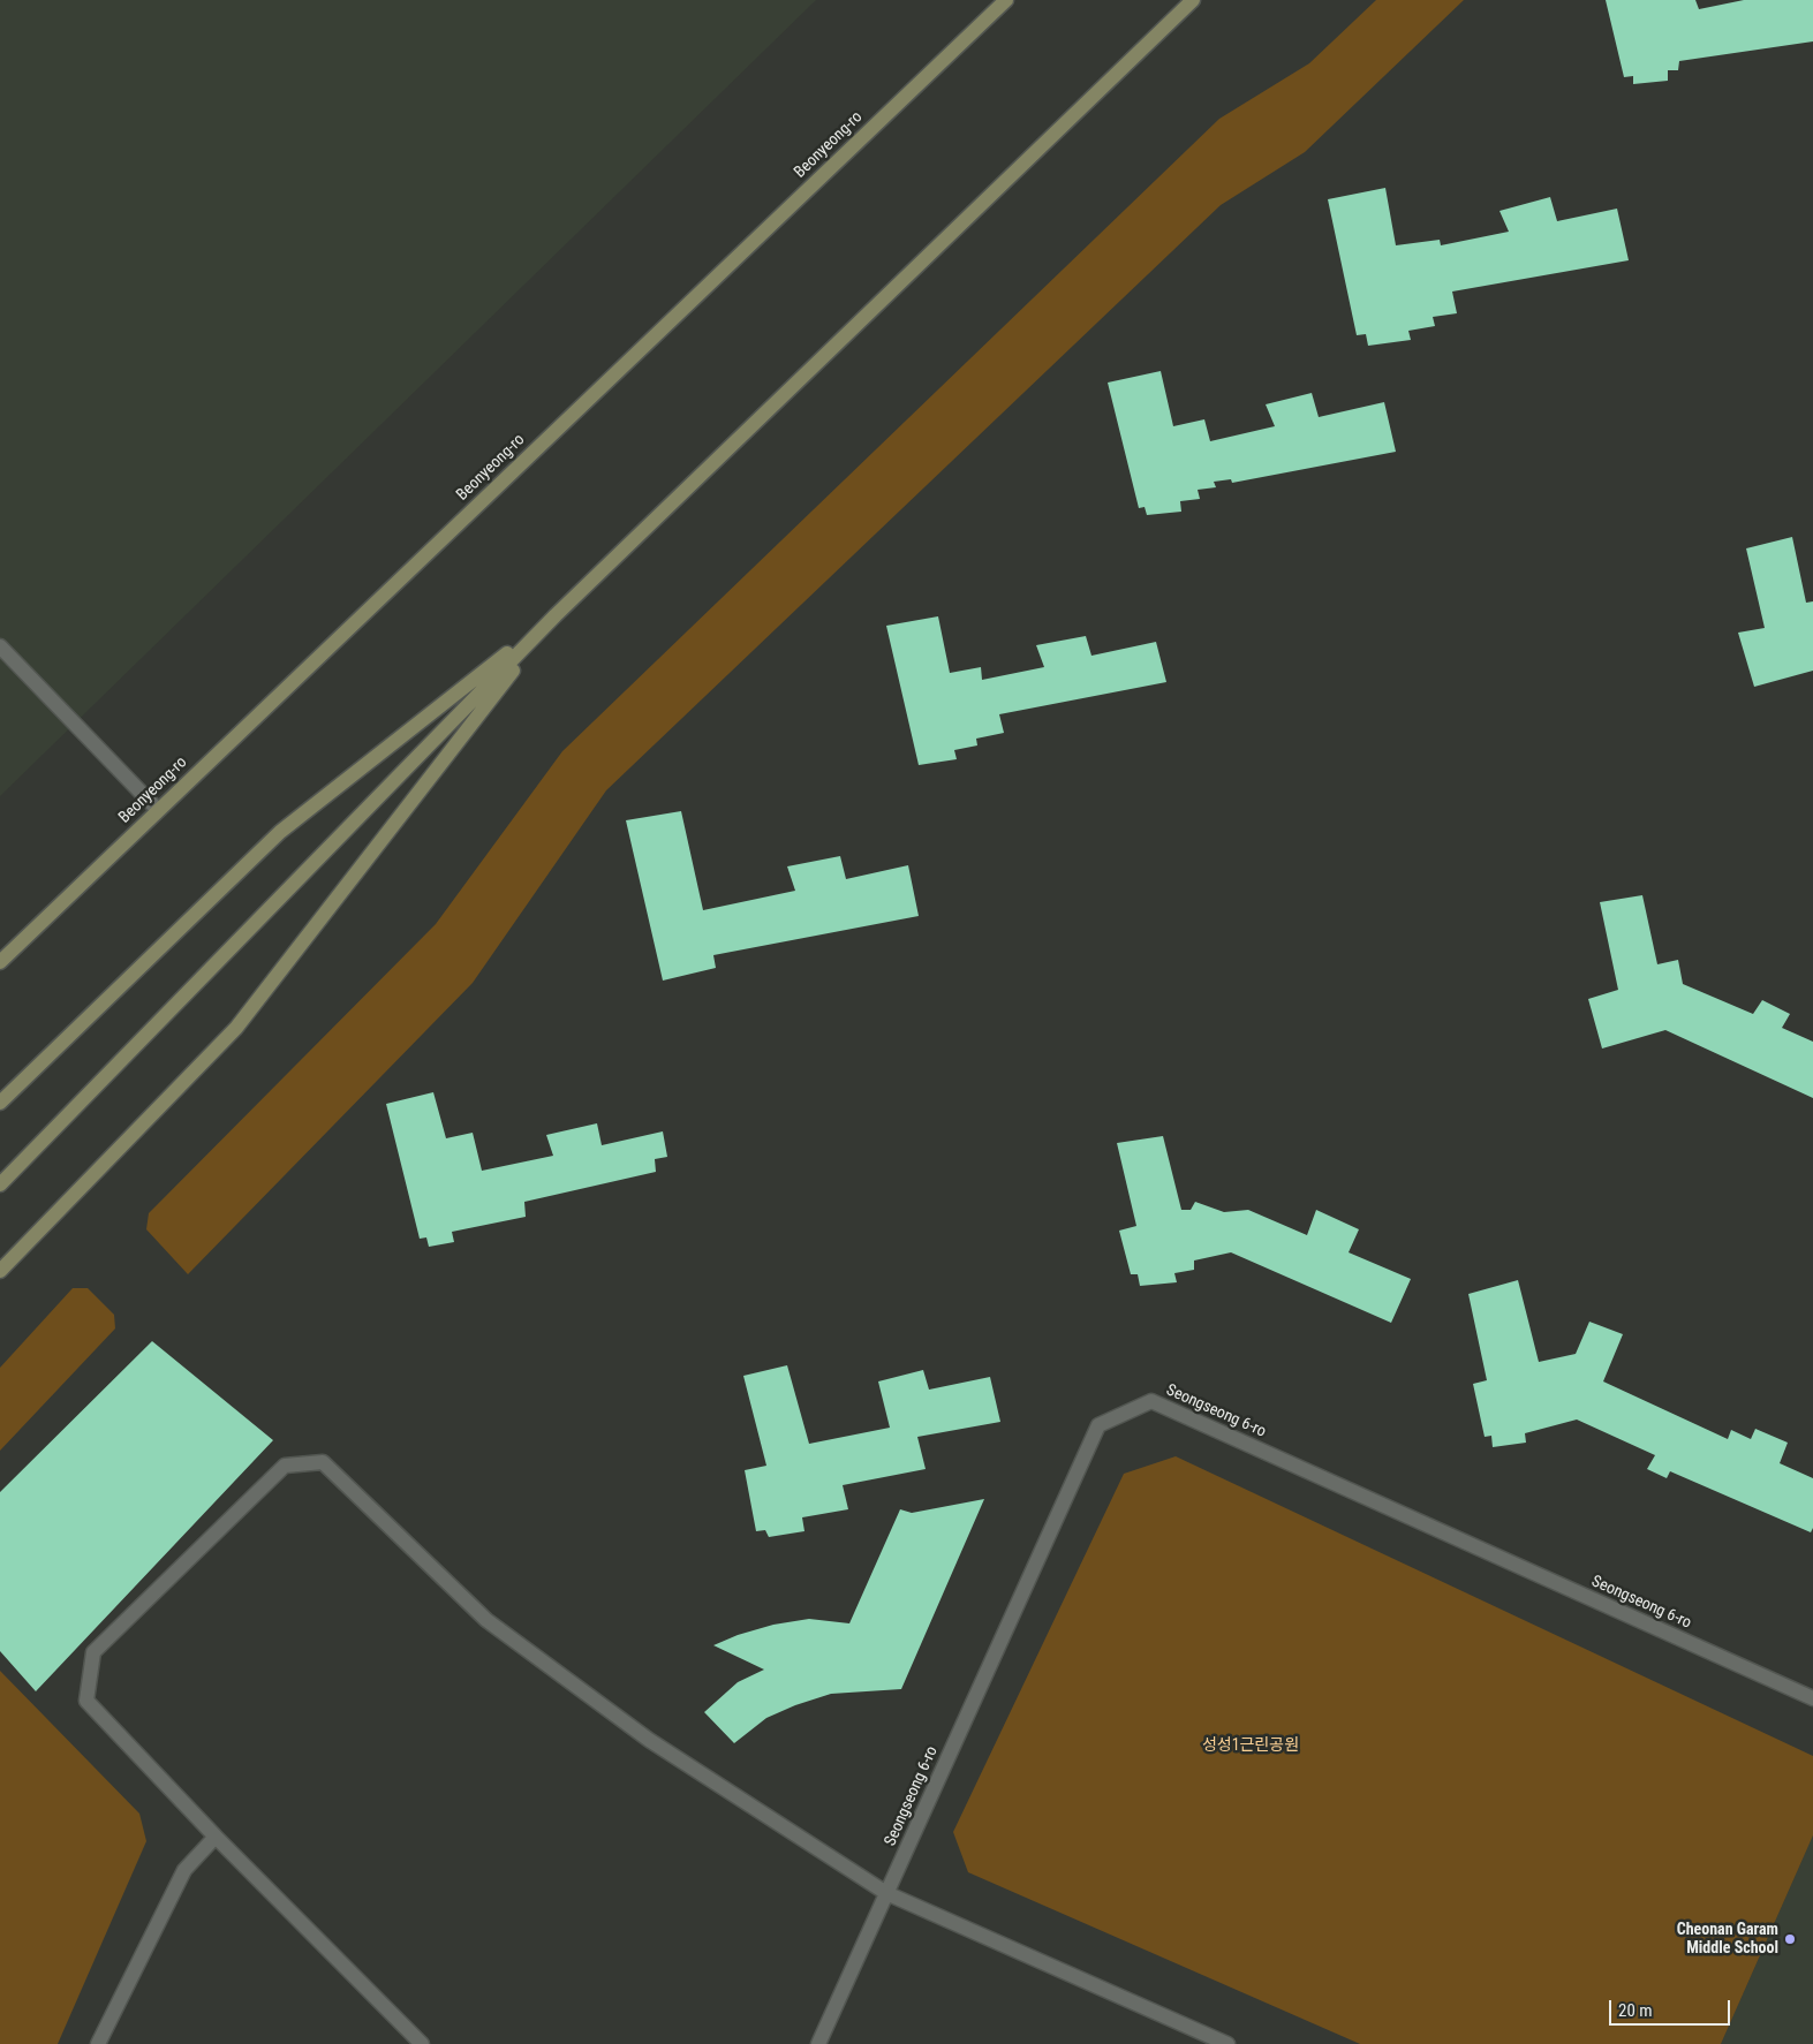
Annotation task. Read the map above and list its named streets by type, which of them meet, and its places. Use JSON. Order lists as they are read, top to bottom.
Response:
{
  "streets": {
    "main road": ["Beonyeong-ro"],
    "street": ["Seongseong 6-ro"]
  },
  "parks": ["성성1근린공원"],
  "places": ["Cheonan Garam Middle School"],
  "scale_bar": "20 m"
}
